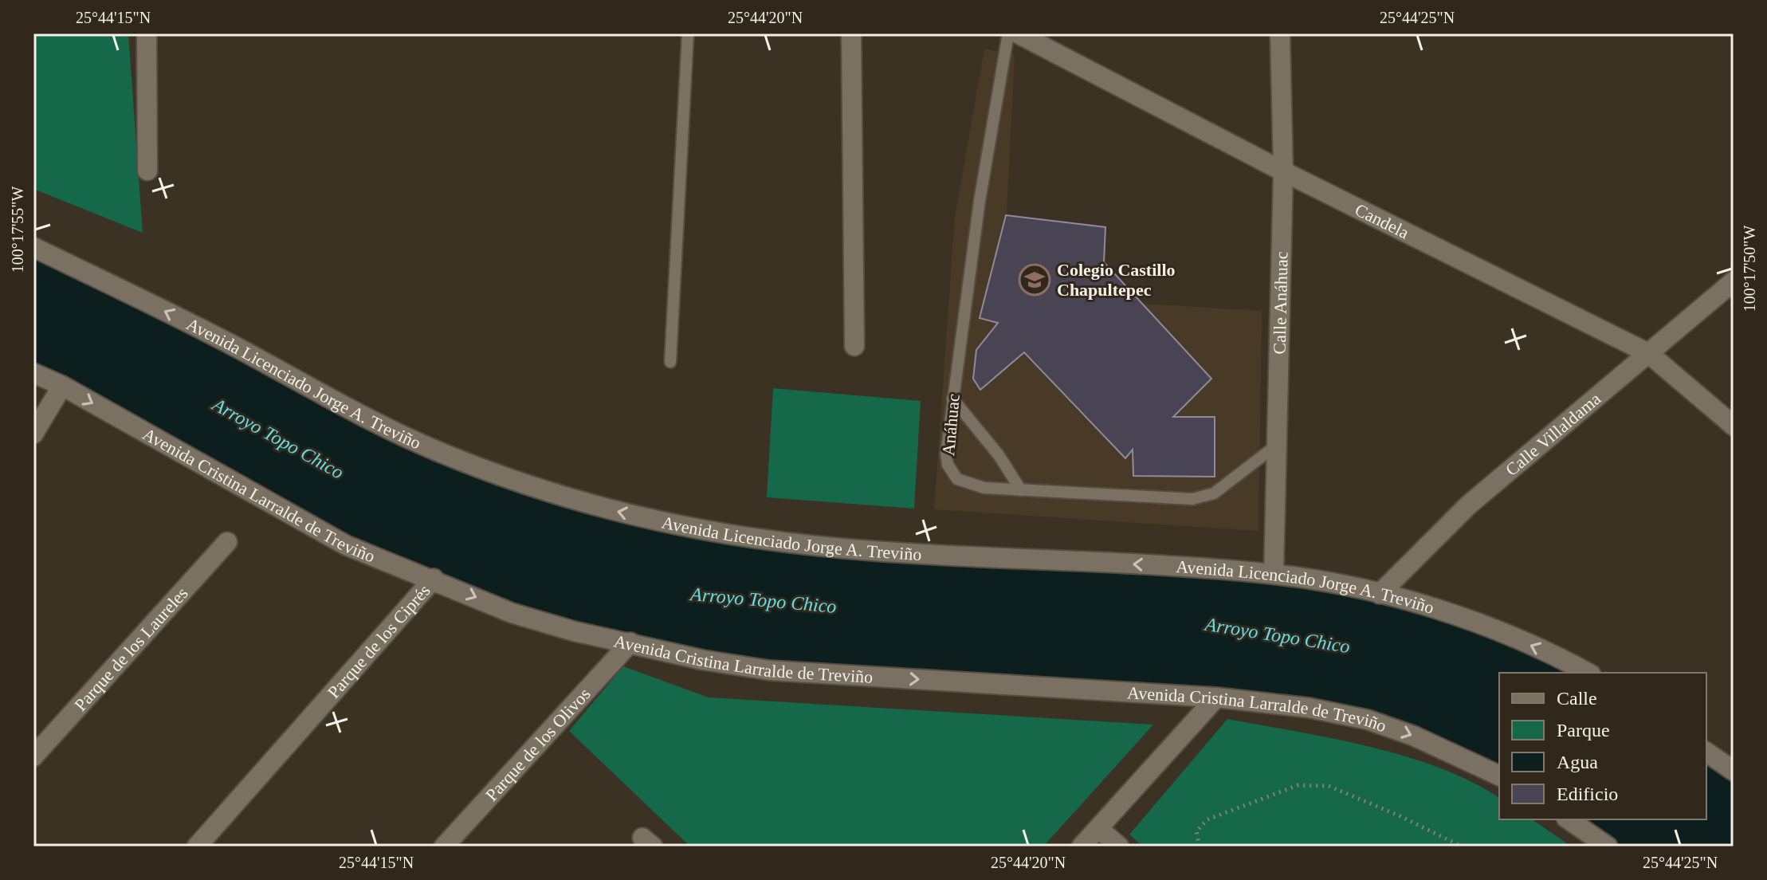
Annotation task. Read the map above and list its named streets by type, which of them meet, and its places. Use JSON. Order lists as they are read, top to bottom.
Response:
{
  "streets": {
    "street": [
      "Candela",
      "Calle Anáhuac",
      "Avenida Licenciado Jorge A. Treviño",
      "Calle Villaldama",
      "Avenida Cristina Larralde de Treviño",
      "Parque de los Ciprés",
      "Parque de los Laureles",
      "Parque de los Olivos"
    ],
    "lane": ["Anáhuac"]
  },
  "crossings": [
    ["Candela", "Calle Anáhuac"],
    ["Candela", "Calle Villaldama"],
    ["Calle Anáhuac", "Avenida Licenciado Jorge A. Treviño"],
    ["Calle Anáhuac", "Anáhuac"],
    ["Avenida Licenciado Jorge A. Treviño", "Calle Villaldama"],
    ["Avenida Cristina Larralde de Treviño", "Parque de los Ciprés"],
    ["Avenida Cristina Larralde de Treviño", "Parque de los Olivos"]
  ],
  "one_way": ["Avenida Licenciado Jorge A. Treviño", "Avenida Cristina Larralde de Treviño"],
  "water": ["Arroyo Topo Chico"],
  "places": {
    "school or university": ["Colegio Castillo Chapultepec"]
  },
  "legend": [
    "Calle",
    "Parque",
    "Agua",
    "Edificio"
  ],
  "coordinates": [
    "25°44'15\"N",
    "25°44'20\"N",
    "25°44'25\"N",
    "100°17'55\"W",
    "100°17'50\"W"
  ]
}
